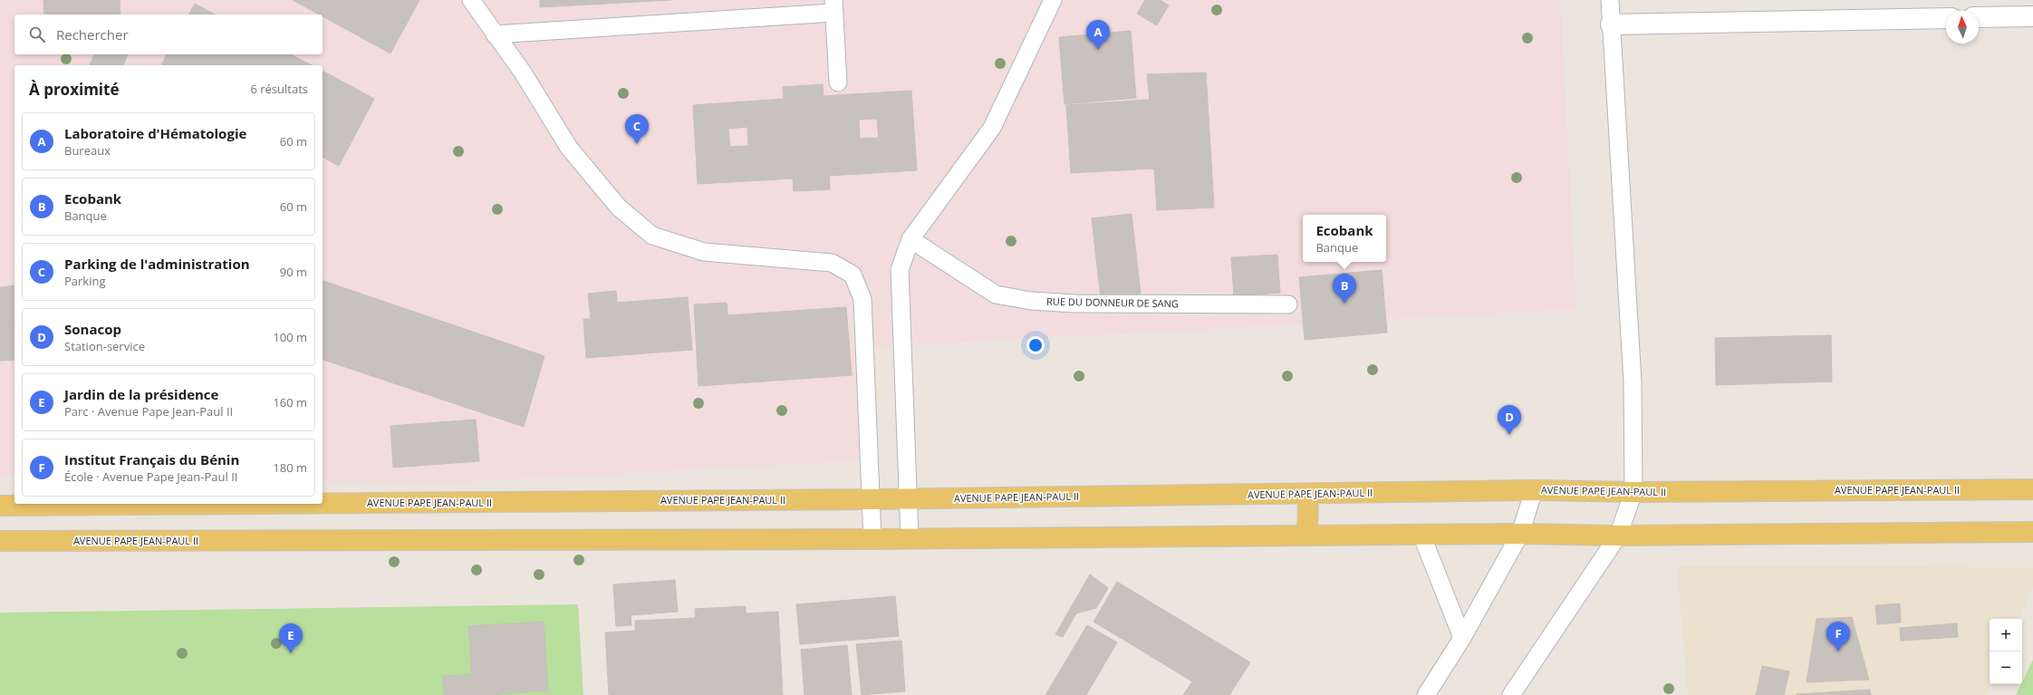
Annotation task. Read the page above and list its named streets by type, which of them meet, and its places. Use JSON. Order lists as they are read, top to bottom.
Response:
{
  "streets": {
    "main road": ["AVENUE PAPE JEAN-PAUL II"],
    "lane": ["RUE DU DONNEUR DE SANG"]
  },
  "north": "top",
  "page": {
    "search": "Rechercher",
    "pins": [
      "A",
      "C",
      "B",
      "D",
      "F",
      "E"
    ],
    "heading": ["À proximité", "6 résultats"],
    "list": [
      {
        "mark": "A",
        "name": "Laboratoire d'Hématologie",
        "note": "Bureaux",
        "value": "60 m"
      },
      {
        "mark": "B",
        "name": "Ecobank",
        "note": "Banque",
        "value": "60 m"
      },
      {
        "mark": "C",
        "name": "Parking de l'administration",
        "note": "Parking",
        "value": "90 m"
      },
      {
        "mark": "D",
        "name": "Sonacop",
        "note": "Station-service",
        "value": "100 m"
      },
      {
        "mark": "E",
        "name": "Jardin de la présidence",
        "note": "Parc · Avenue Pape Jean-Paul II",
        "value": "160 m"
      },
      {
        "mark": "F",
        "name": "Institut Français du Bénin",
        "note": "École · Avenue Pape Jean-Paul II",
        "value": "180 m"
      }
    ],
    "popup": ["Ecobank", "Banque"],
    "map_buttons": ["+", "−"]
  }
}
